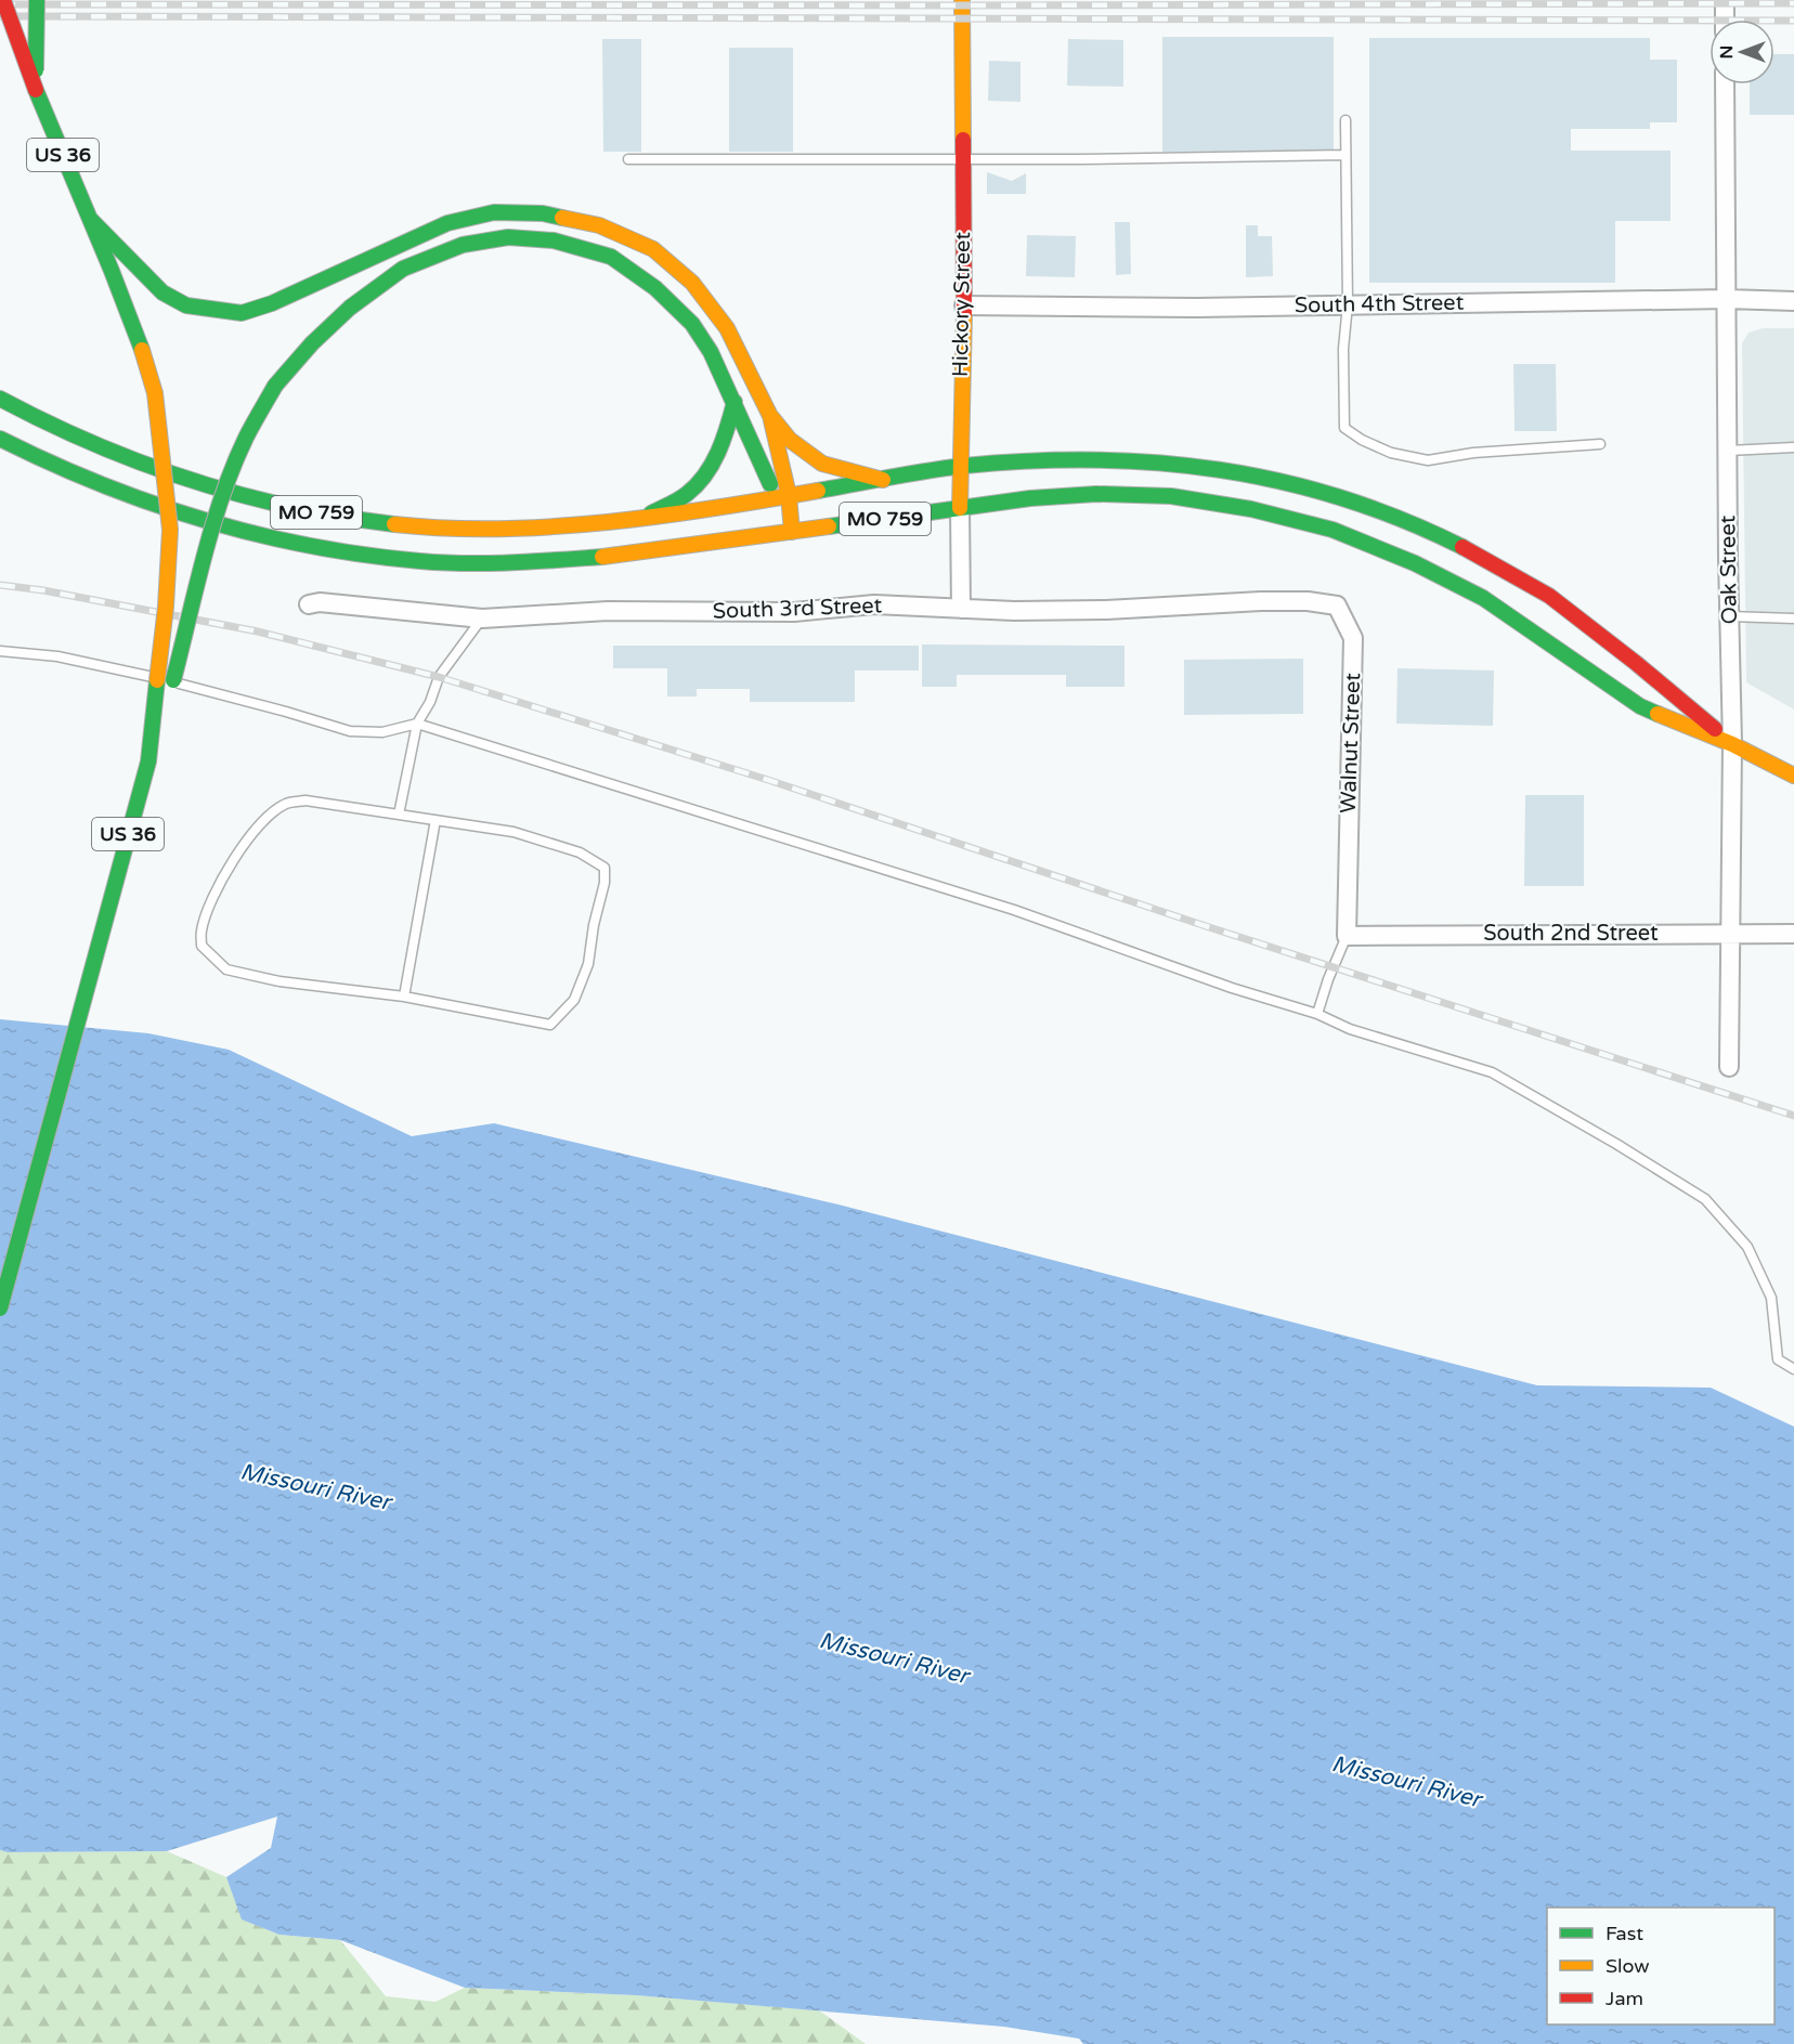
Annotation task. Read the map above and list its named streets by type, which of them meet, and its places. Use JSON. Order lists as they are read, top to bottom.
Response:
{
  "streets": {
    "main road": ["US 36", "Hickory Street", "MO 759"],
    "street": [
      "South 4th Street",
      "Oak Street",
      "South 3rd Street",
      "Walnut Street",
      "South 2nd Street"
    ]
  },
  "crossings": [
    ["Hickory Street", "South 4th Street"],
    ["Hickory Street", "MO 759"],
    ["Hickory Street", "South 3rd Street"],
    ["South 4th Street", "Oak Street"],
    ["MO 759", "Oak Street"],
    ["Oak Street", "South 2nd Street"],
    ["South 3rd Street", "Walnut Street"],
    ["Walnut Street", "South 2nd Street"]
  ],
  "water": ["Missouri River"],
  "legend": ["Fast", "Slow", "Jam"],
  "north": "left"
}
